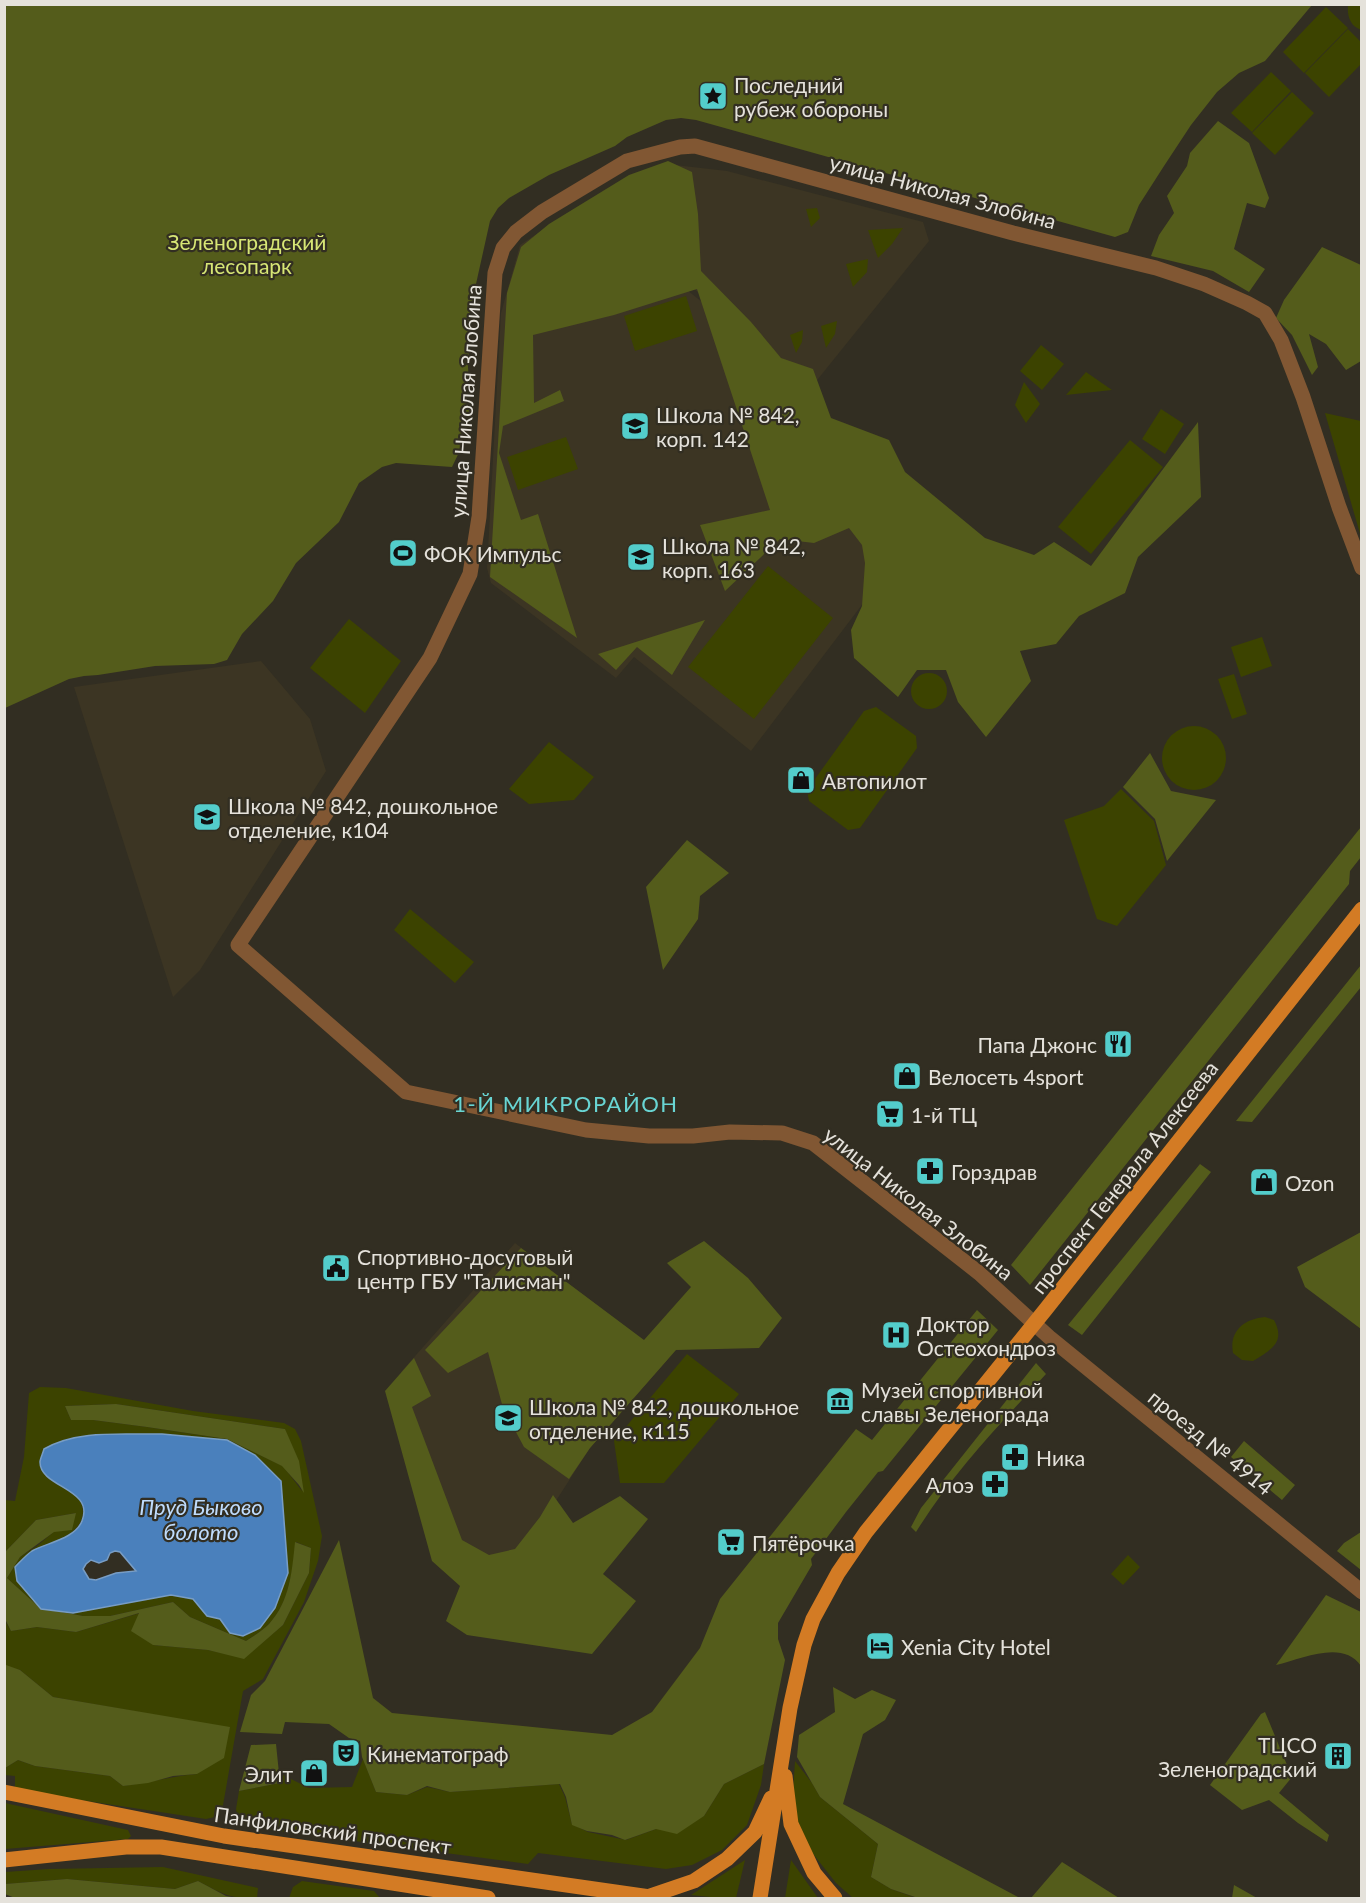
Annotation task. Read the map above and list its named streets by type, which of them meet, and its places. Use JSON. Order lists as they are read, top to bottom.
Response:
{
  "streets": {
    "main road": ["проспект Генерала Алексеева", "Панфиловский проспект"],
    "street": ["улица Николая Злобина", "проезд № 4914"]
  },
  "crossings": [
    ["улица Николая Злобина", "проспект Генерала Алексеева"],
    ["улица Николая Злобина", "проезд № 4914"],
    ["проспект Генерала Алексеева", "проезд № 4914"]
  ],
  "districts": ["1-Й МИКРОРАЙОН"],
  "water": ["Пруд Быково болото"],
  "parks": ["Зеленоградский лесопарк"],
  "places": {
    "place": ["Последний рубеж обороны"],
    "school or university": [
      "Школа № 842, корп. 142",
      "Школа № 842, корп. 163",
      "Школа № 842, дошкольное отделение, к104",
      "Школа № 842, дошкольное отделение, к115"
    ],
    "sports": ["ФОК Импульс"],
    "shop": [
      "Автопилот",
      "Велосеть 4sport",
      "Ozon",
      "Элит"
    ],
    "restaurant": ["Папа Джонс"],
    "supermarket": ["1-й ТЦ", "Пятёрочка"],
    "pharmacy": ["Горздрав", "Ника", "Алоэ"],
    "public building": ["Спортивно-досуговый центр ГБУ \"Талисман\""],
    "hospital": ["Доктор Остеохондроз"],
    "museum": ["Музей спортивной славы Зеленограда"],
    "hotel": ["Xenia City Hotel"],
    "theatre": ["Кинематограф"],
    "building": ["ТЦСО Зеленоградский"]
  }
}
